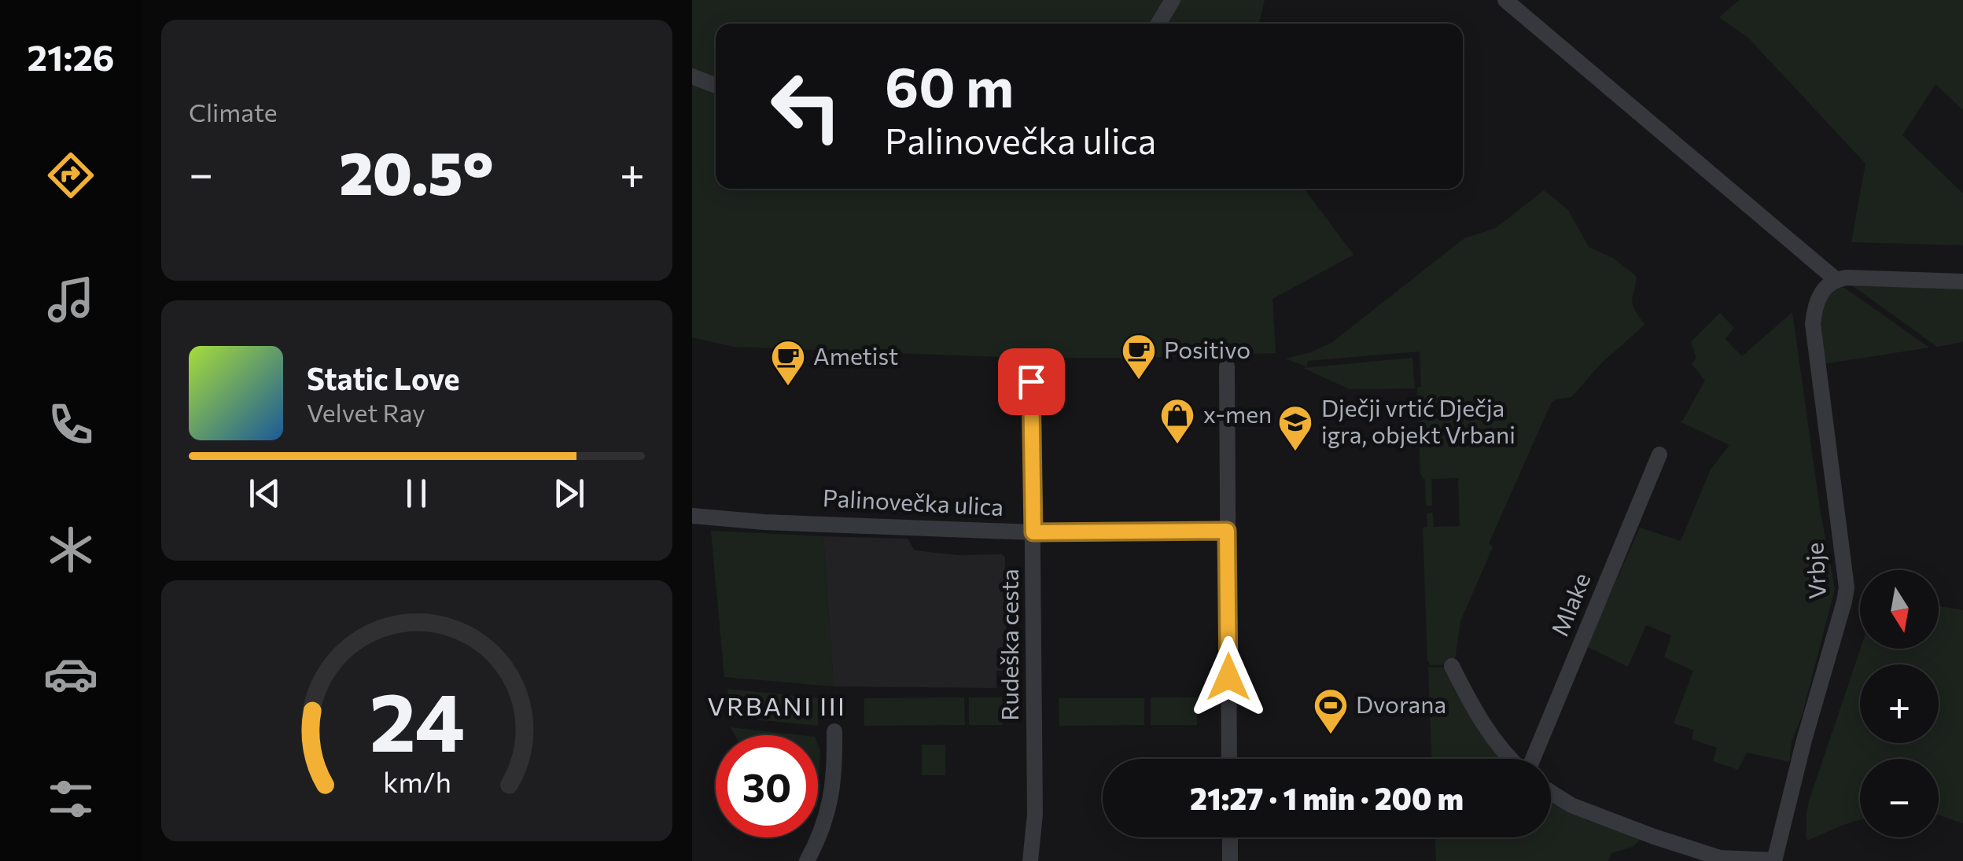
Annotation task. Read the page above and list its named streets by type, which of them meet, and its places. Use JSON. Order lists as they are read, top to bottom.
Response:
{
  "streets": {
    "street": [
      "Palinovečka ulica",
      "Vrbje",
      "Mlake",
      "Rudeška cesta"
    ]
  },
  "crossings": [
    ["Palinovečka ulica", "Rudeška cesta"]
  ],
  "districts": ["VRBANI III"],
  "places": {
    "cafe": ["Positivo", "Ametist"],
    "shop": ["x-men"],
    "school or university": ["Dječji vrtić Dječja igra, objekt Vrbani"],
    "sports": ["Dvorana"]
  },
  "north": "bottom",
  "page": {
    "tabs": "21:26",
    "tile": "Climate",
    "turn": ["60 m", "Palinovečka ulica"],
    "heat": ["−", "20.5°", "+"],
    "song": ["Static Love", "Velvet Ray"],
    "map_buttons": ["+", "−"],
    "limit": "30",
    "trip": "21:27 · 1 min · 200 m",
    "gauge": ["24", "km/h"]
  }
}
